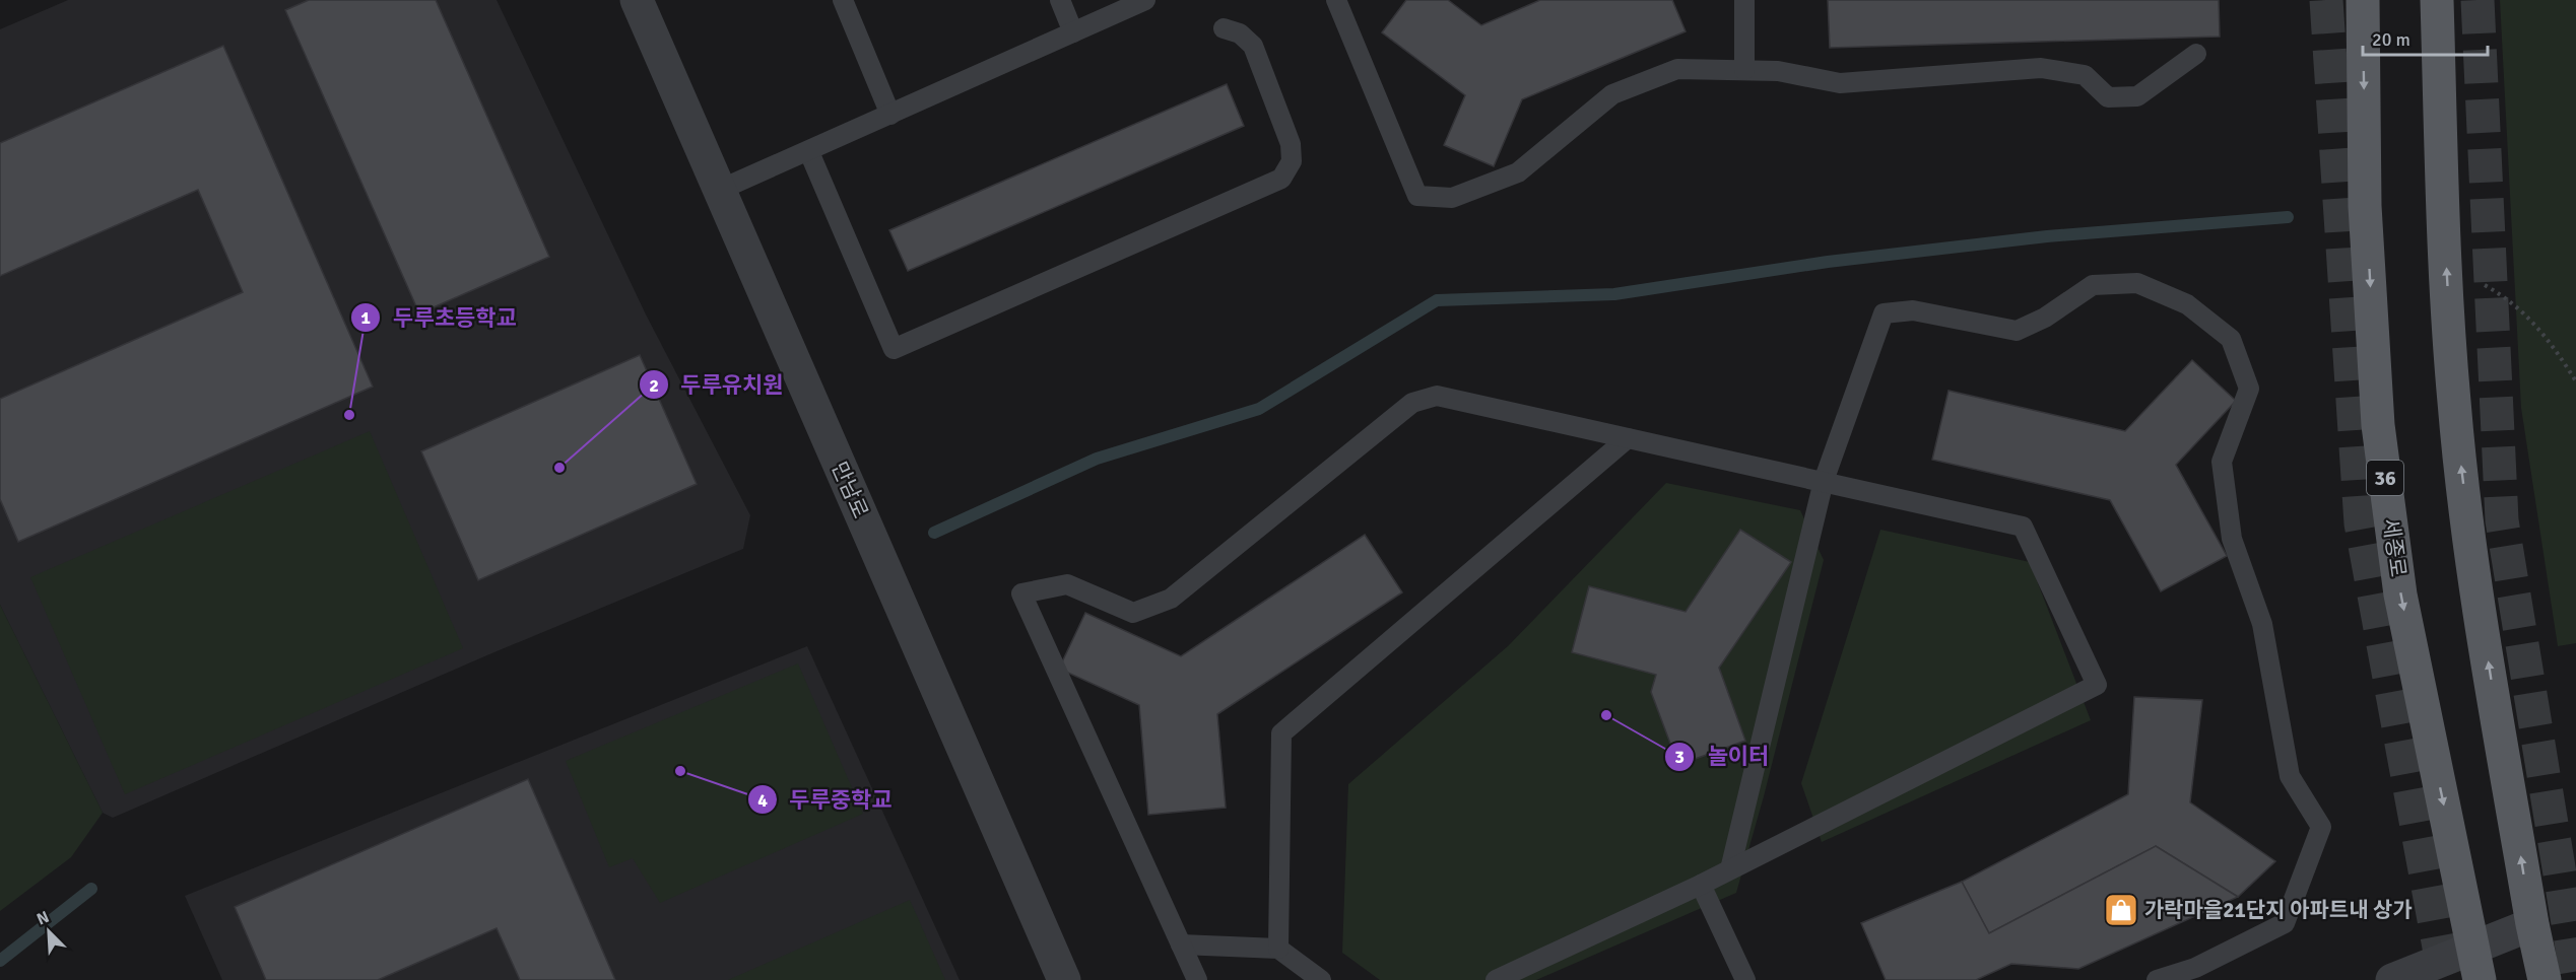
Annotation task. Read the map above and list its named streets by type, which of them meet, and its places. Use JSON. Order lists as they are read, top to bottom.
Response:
{
  "streets": {
    "main road": ["36", "세종로"],
    "street": ["만남로"]
  },
  "places": {
    "other": [
      "두루초등학교",
      "두루유치원",
      "놀이터",
      "두루중학교"
    ],
    "shop": ["가락마을21단지 아파트내 상가"]
  },
  "scale_bar": "20 m",
  "north": "top left"
}
